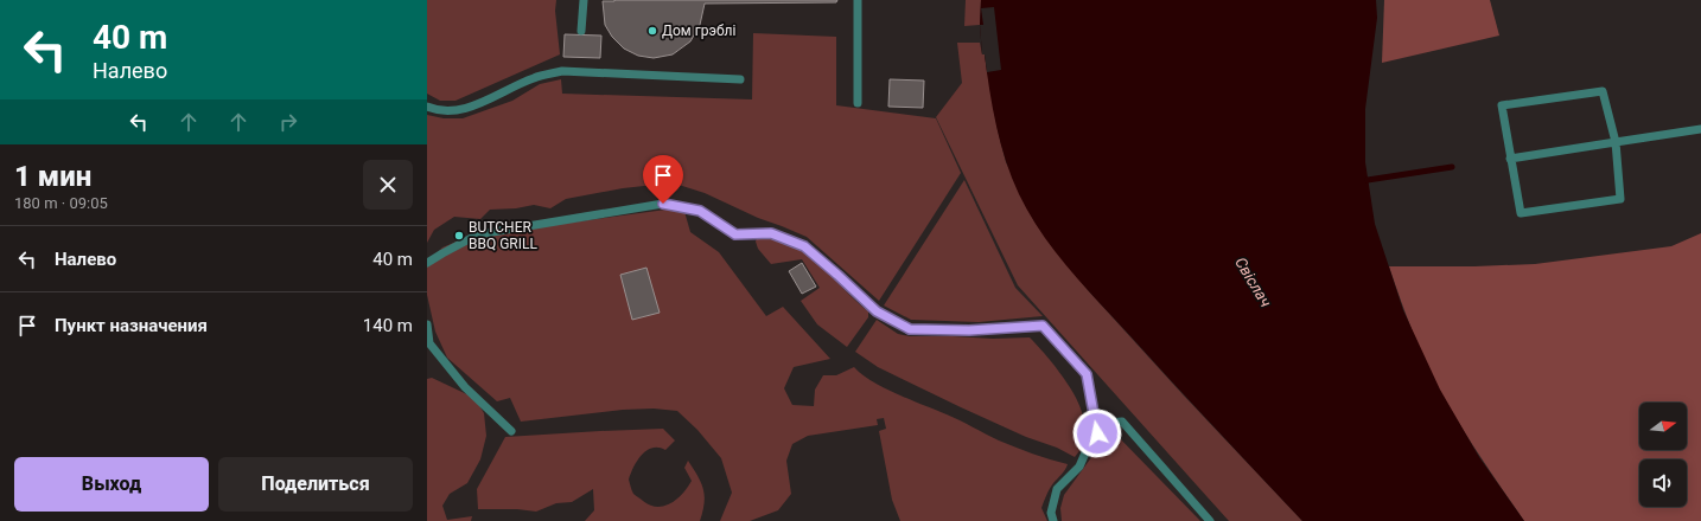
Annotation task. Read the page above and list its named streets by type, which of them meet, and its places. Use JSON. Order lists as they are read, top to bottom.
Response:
{
  "water": ["Свіслач"],
  "places": ["Дом грэблі", "BUTCHER BBQ GRILL"],
  "north": "right",
  "page": {
    "turn": ["40 m", "Налево"],
    "heading": ["1 мин", "180 m · 09:05"],
    "list": [
      {
        "name": "Налево",
        "value": "40 m"
      },
      {
        "name": "Пункт назначения",
        "value": "140 m"
      }
    ],
    "buttons": ["Выход", "Поделиться"]
  }
}
